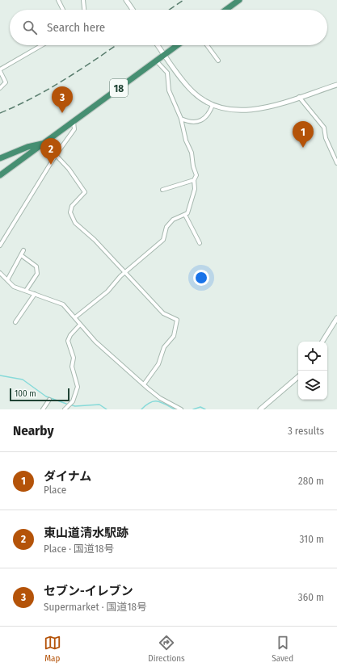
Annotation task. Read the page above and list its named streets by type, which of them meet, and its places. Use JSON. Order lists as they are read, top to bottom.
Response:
{
  "streets": {
    "highway": ["18"]
  },
  "scale_bar": "100 m",
  "page": {
    "search": "Search here",
    "pins": ["3", "1", "2"],
    "scale": "100 m",
    "heading": ["Nearby", "3 results"],
    "list": [
      {
        "mark": "1",
        "name": "ダイナム",
        "note": "Place",
        "value": "280 m"
      },
      {
        "mark": "2",
        "name": "東山道清水駅跡",
        "note": "Place · 国道18号",
        "value": "310 m"
      },
      {
        "mark": "3",
        "name": "セブン-イレブン",
        "note": "Supermarket · 国道18号",
        "value": "360 m"
      }
    ],
    "nav": ["Map", "Directions", "Saved"]
  }
}
